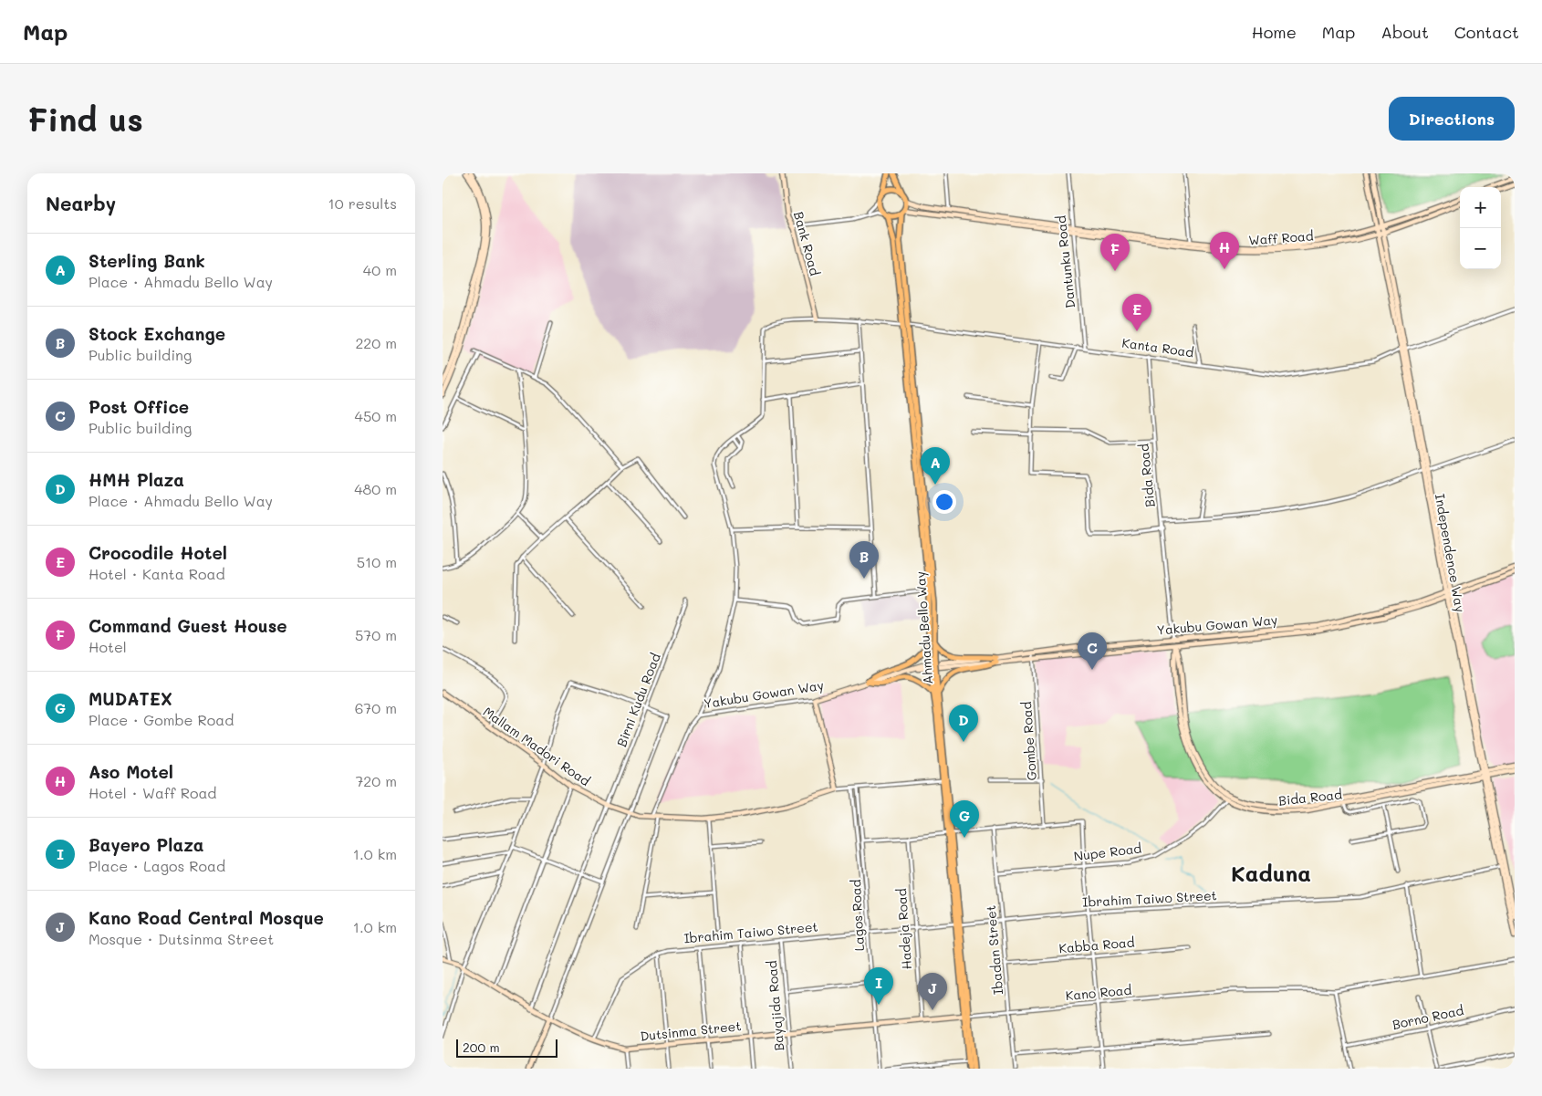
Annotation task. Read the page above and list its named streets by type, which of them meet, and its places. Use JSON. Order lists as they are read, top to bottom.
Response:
{
  "streets": {
    "main road": ["Ahmadu Bello Way"],
    "street": [
      "Waff Road",
      "Bank Road",
      "Dantunku Road",
      "Kanta Road",
      "Bida Road",
      "Independence Way",
      "Yakubu Gowan Way",
      "Birni Kudu Road",
      "Gombe Road",
      "Mallam Madori Road",
      "Nupe Road",
      "Ibrahim Taiwo Street",
      "Lagos Road",
      "Hadeja Road",
      "Kabba Road",
      "Ibadan Street",
      "Kano Road",
      "Bayajida Road",
      "Borno Road",
      "Dutsinma Street"
    ]
  },
  "crossings": [
    ["Waff Road", "Dantunku Road"],
    ["Waff Road", "Independence Way"],
    ["Waff Road", "Ahmadu Bello Way"],
    ["Dantunku Road", "Kanta Road"],
    ["Kanta Road", "Bida Road"],
    ["Kanta Road", "Independence Way"],
    ["Kanta Road", "Ahmadu Bello Way"],
    ["Bida Road", "Independence Way"],
    ["Bida Road", "Yakubu Gowan Way"],
    ["Bida Road", "Nupe Road"],
    ["Independence Way", "Yakubu Gowan Way"],
    ["Independence Way", "Ibrahim Taiwo Street"],
    ["Yakubu Gowan Way", "Gombe Road"],
    ["Yakubu Gowan Way", "Mallam Madori Road"],
    ["Ahmadu Bello Way", "Ibrahim Taiwo Street"],
    ["Ahmadu Bello Way", "Kano Road"],
    ["Ahmadu Bello Way", "Dutsinma Street"],
    ["Birni Kudu Road", "Mallam Madori Road"],
    ["Birni Kudu Road", "Dutsinma Street"],
    ["Nupe Road", "Ibadan Street"],
    ["Ibrahim Taiwo Street", "Lagos Road"],
    ["Ibrahim Taiwo Street", "Hadeja Road"],
    ["Ibrahim Taiwo Street", "Ibadan Street"],
    ["Ibrahim Taiwo Street", "Bayajida Road"],
    ["Ibrahim Taiwo Street", "Dutsinma Street"],
    ["Lagos Road", "Dutsinma Street"],
    ["Hadeja Road", "Dutsinma Street"],
    ["Kabba Road", "Ibadan Street"],
    ["Ibadan Street", "Kano Road"],
    ["Kano Road", "Dutsinma Street"],
    ["Bayajida Road", "Dutsinma Street"]
  ],
  "districts": ["Kaduna"],
  "scale_bar": "200 m",
  "page": {
    "header": "Map",
    "nav": [
      "Home",
      "Map",
      "About",
      "Contact"
    ],
    "buttons": "Directions",
    "title": "Find us",
    "heading": ["Nearby", "10 results"],
    "map_buttons": ["+", "−"],
    "pins": [
      "H",
      "F",
      "E",
      "A",
      "B",
      "C",
      "D",
      "G",
      "I",
      "J"
    ],
    "list": [
      {
        "mark": "A",
        "name": "Sterling Bank",
        "note": "Place · Ahmadu Bello Way",
        "value": "40 m"
      },
      {
        "mark": "B",
        "name": "Stock Exchange",
        "note": "Public building",
        "value": "220 m"
      },
      {
        "mark": "C",
        "name": "Post Office",
        "note": "Public building",
        "value": "450 m"
      },
      {
        "mark": "D",
        "name": "HMH Plaza",
        "note": "Place · Ahmadu Bello Way",
        "value": "480 m"
      },
      {
        "mark": "E",
        "name": "Crocodile Hotel",
        "note": "Hotel · Kanta Road",
        "value": "510 m"
      },
      {
        "mark": "F",
        "name": "Command Guest House",
        "note": "Hotel",
        "value": "570 m"
      },
      {
        "mark": "G",
        "name": "MUDATEX",
        "note": "Place · Gombe Road",
        "value": "670 m"
      },
      {
        "mark": "H",
        "name": "Aso Motel",
        "note": "Hotel · Waff Road",
        "value": "720 m"
      },
      {
        "mark": "I",
        "name": "Bayero Plaza",
        "note": "Place · Lagos Road",
        "value": "1.0 km"
      },
      {
        "mark": "J",
        "name": "Kano Road Central Mosque",
        "note": "Mosque · Dutsinma Street",
        "value": "1.0 km"
      }
    ],
    "scale": "200 m"
  }
}
